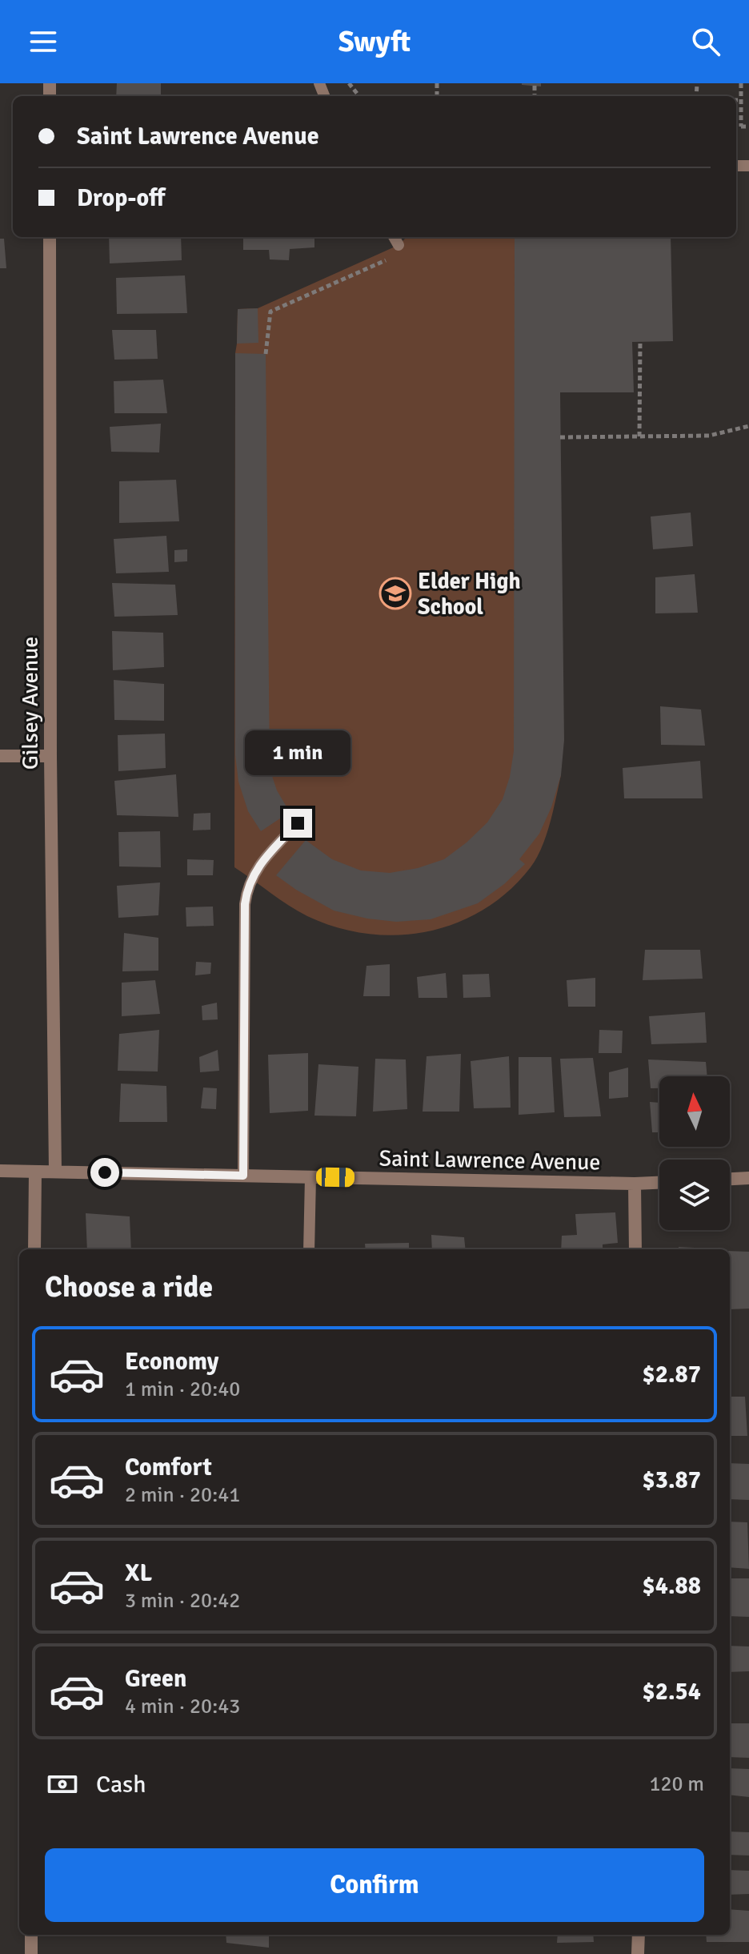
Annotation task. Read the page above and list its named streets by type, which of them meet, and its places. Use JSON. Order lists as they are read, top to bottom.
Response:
{
  "streets": {
    "street": ["Gilsey Avenue", "Saint Lawrence Avenue"]
  },
  "crossings": [
    ["Gilsey Avenue", "Saint Lawrence Avenue"]
  ],
  "places": {
    "school or university": ["Elder High School"]
  },
  "north": "top",
  "page": {
    "header": "Swyft",
    "banner": ["Saint Lawrence Avenue", "Drop-off"],
    "bubble": "1 min",
    "heading": "Choose a ride",
    "list": [
      {
        "name": "Economy",
        "note": "1 min · 20:40",
        "value": "$2.87"
      },
      {
        "name": "Comfort",
        "note": "2 min · 20:41",
        "value": "$3.87"
      },
      {
        "name": "XL",
        "note": "3 min · 20:42",
        "value": "$4.88"
      },
      {
        "name": "Green",
        "note": "4 min · 20:43",
        "value": "$2.54"
      }
    ],
    "pay": ["Cash", "120 m"],
    "buttons": "Confirm"
  }
}
